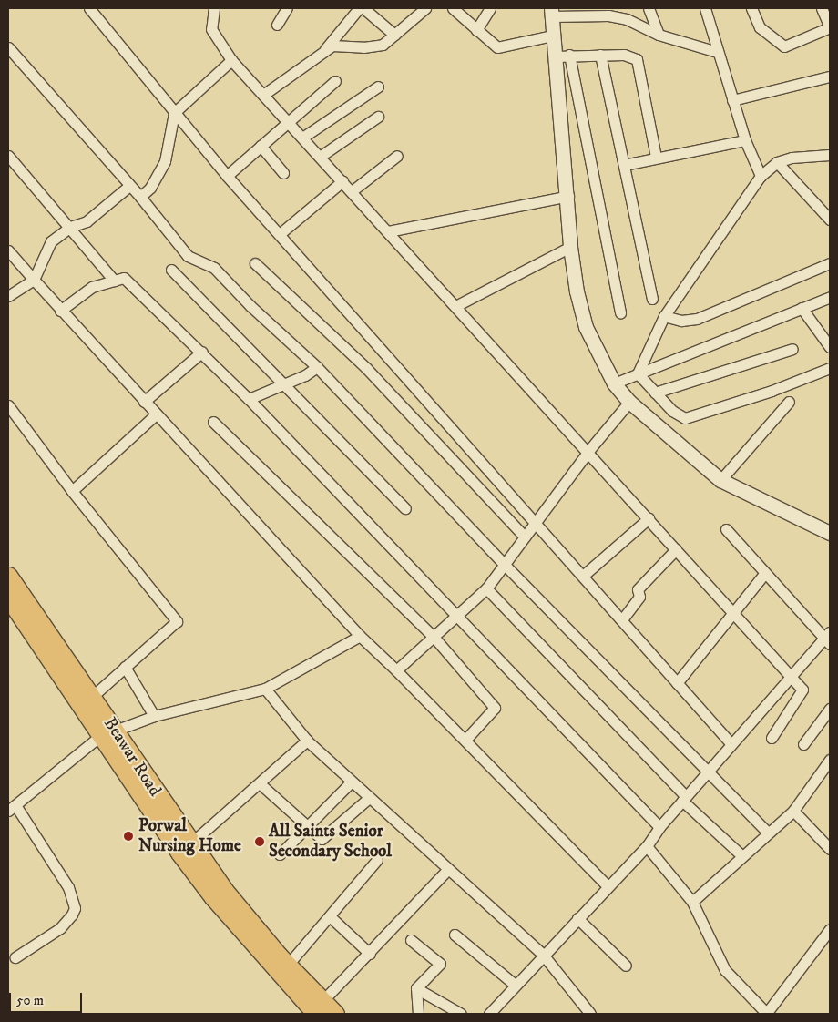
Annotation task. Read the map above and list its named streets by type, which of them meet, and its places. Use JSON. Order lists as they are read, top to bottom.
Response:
{
  "streets": {
    "main road": ["Beawar Road"]
  },
  "places": ["Porwal Nursing Home", "All Saints Senior Secondary School"],
  "scale_bar": "50 m"
}
